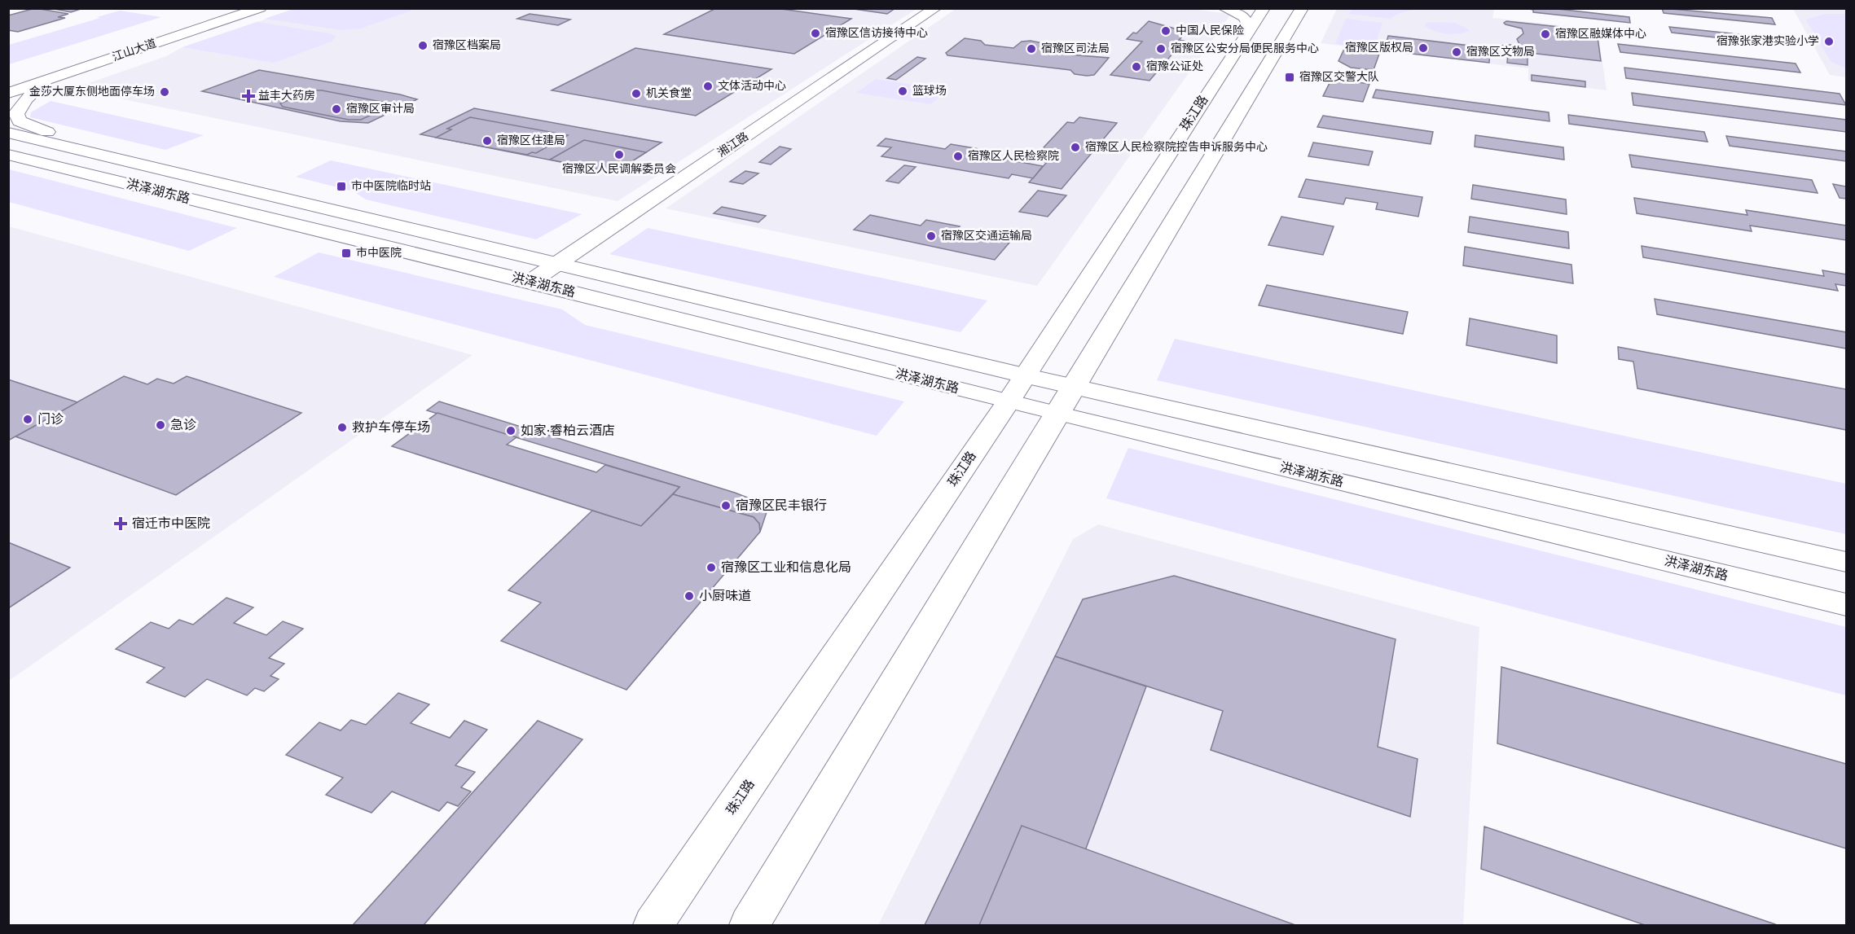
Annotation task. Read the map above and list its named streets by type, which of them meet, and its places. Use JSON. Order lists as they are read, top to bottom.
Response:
{
  "streets": {
    "main road": [
      "江山大道",
      "珠江路",
      "湘江路",
      "洪泽湖东路"
    ]
  },
  "crossings": [
    ["珠江路", "洪泽湖东路"],
    ["湘江路", "洪泽湖东路"]
  ],
  "places": {
    "other": [
      "中国人民保险",
      "宿豫区信访接待中心",
      "宿豫区融媒体中心",
      "宿豫张家港实验小学",
      "宿豫区档案局",
      "宿豫区版权局",
      "宿豫区司法局",
      "宿豫区公安分局便民服务中心",
      "宿豫区文物局",
      "宿豫公证处",
      "文体活动中心",
      "篮球场",
      "金莎大厦东侧地面停车场",
      "机关食堂",
      "宿豫区审计局",
      "宿豫区住建局",
      "宿豫区人民检察院控告申诉服务中心",
      "宿豫区人民调解委员会",
      "宿豫区人民检察院",
      "宿豫区交通运输局",
      "门诊",
      "急诊",
      "救护车停车场",
      "如家·睿柏云酒店",
      "宿豫区民丰银行",
      "宿豫区工业和信息化局",
      "小厨味道"
    ],
    "transit": ["宿豫区交警大队", "市中医院临时站", "市中医院"],
    "health": ["益丰大药房", "宿迁市中医院"]
  }
}
